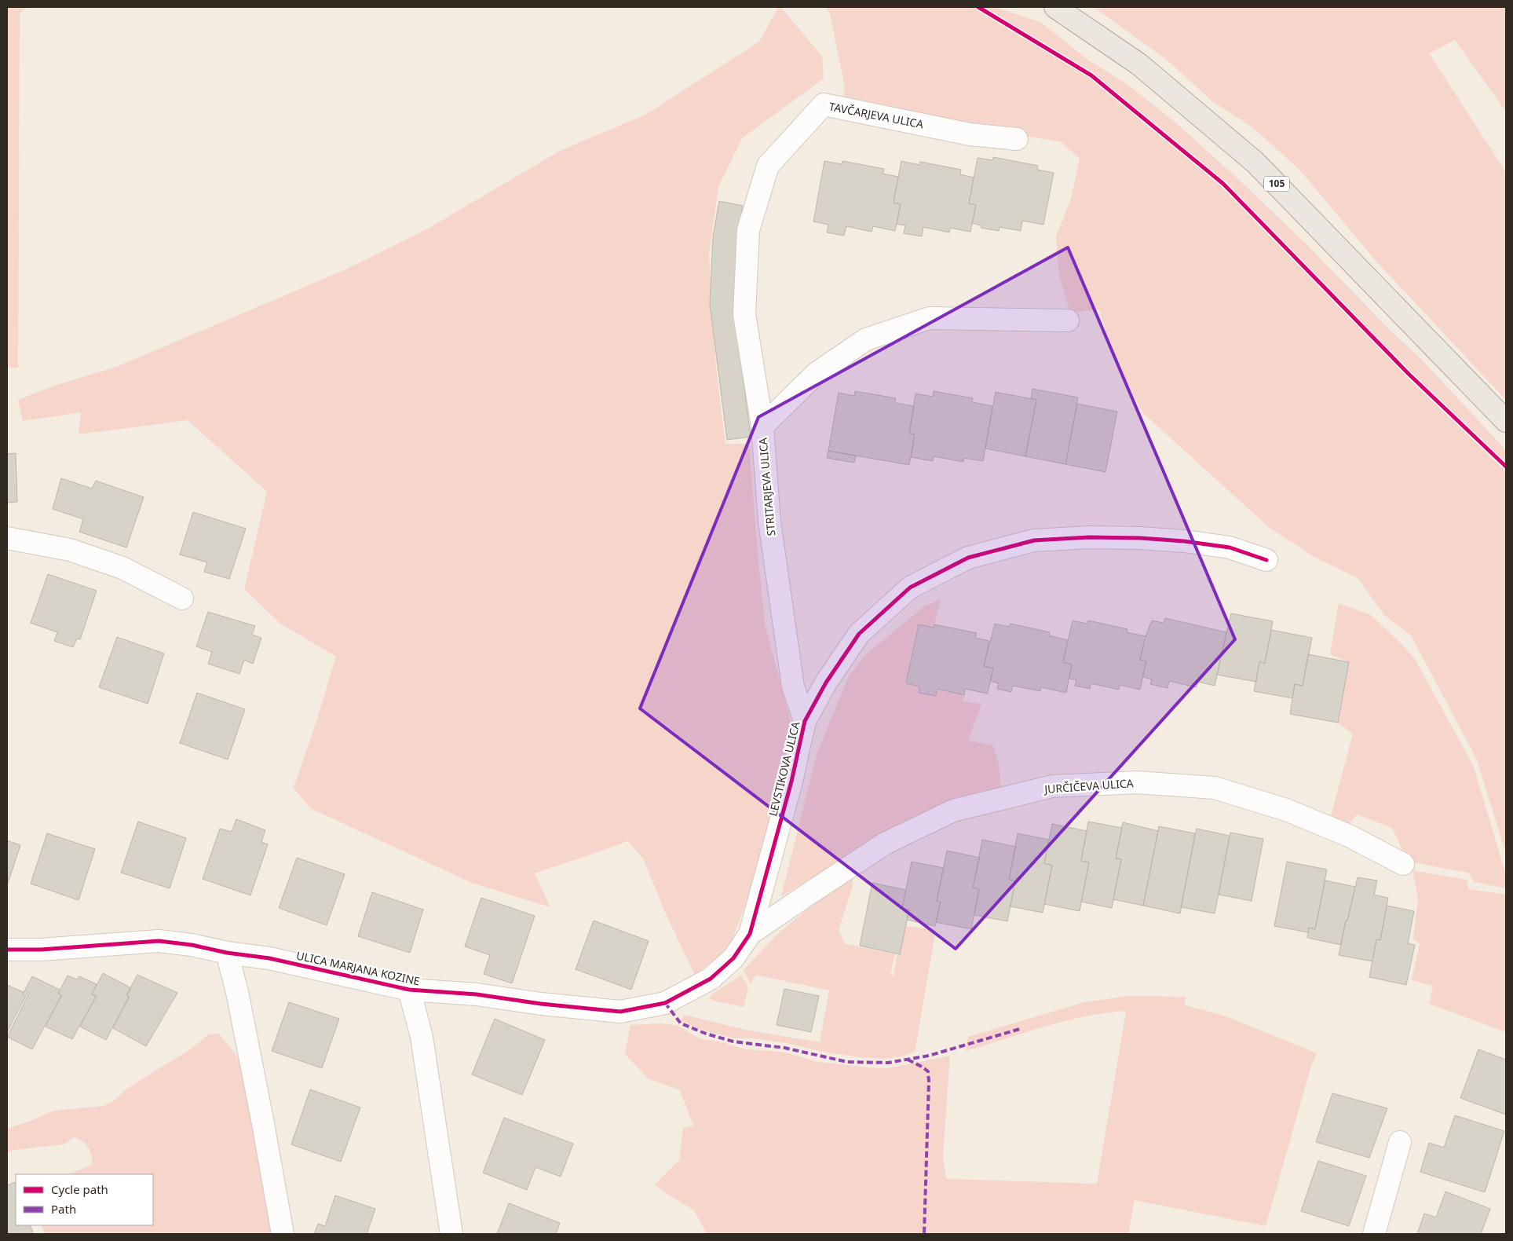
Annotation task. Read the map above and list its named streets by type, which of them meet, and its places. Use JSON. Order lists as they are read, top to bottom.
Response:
{
  "streets": {
    "main road": ["105"],
    "street": [
      "TAVČARJEVA ULICA",
      "STRITARJEVA ULICA",
      "LEVSTIKOVA ULICA",
      "JURČIČEVA ULICA",
      "ULICA MARJANA KOZINE"
    ]
  },
  "crossings": [
    ["TAVČARJEVA ULICA", "STRITARJEVA ULICA"],
    ["STRITARJEVA ULICA", "LEVSTIKOVA ULICA"],
    ["LEVSTIKOVA ULICA", "JURČIČEVA ULICA"],
    ["LEVSTIKOVA ULICA", "ULICA MARJANA KOZINE"],
    ["JURČIČEVA ULICA", "ULICA MARJANA KOZINE"]
  ],
  "legend": ["Cycle path", "Path"]
}
